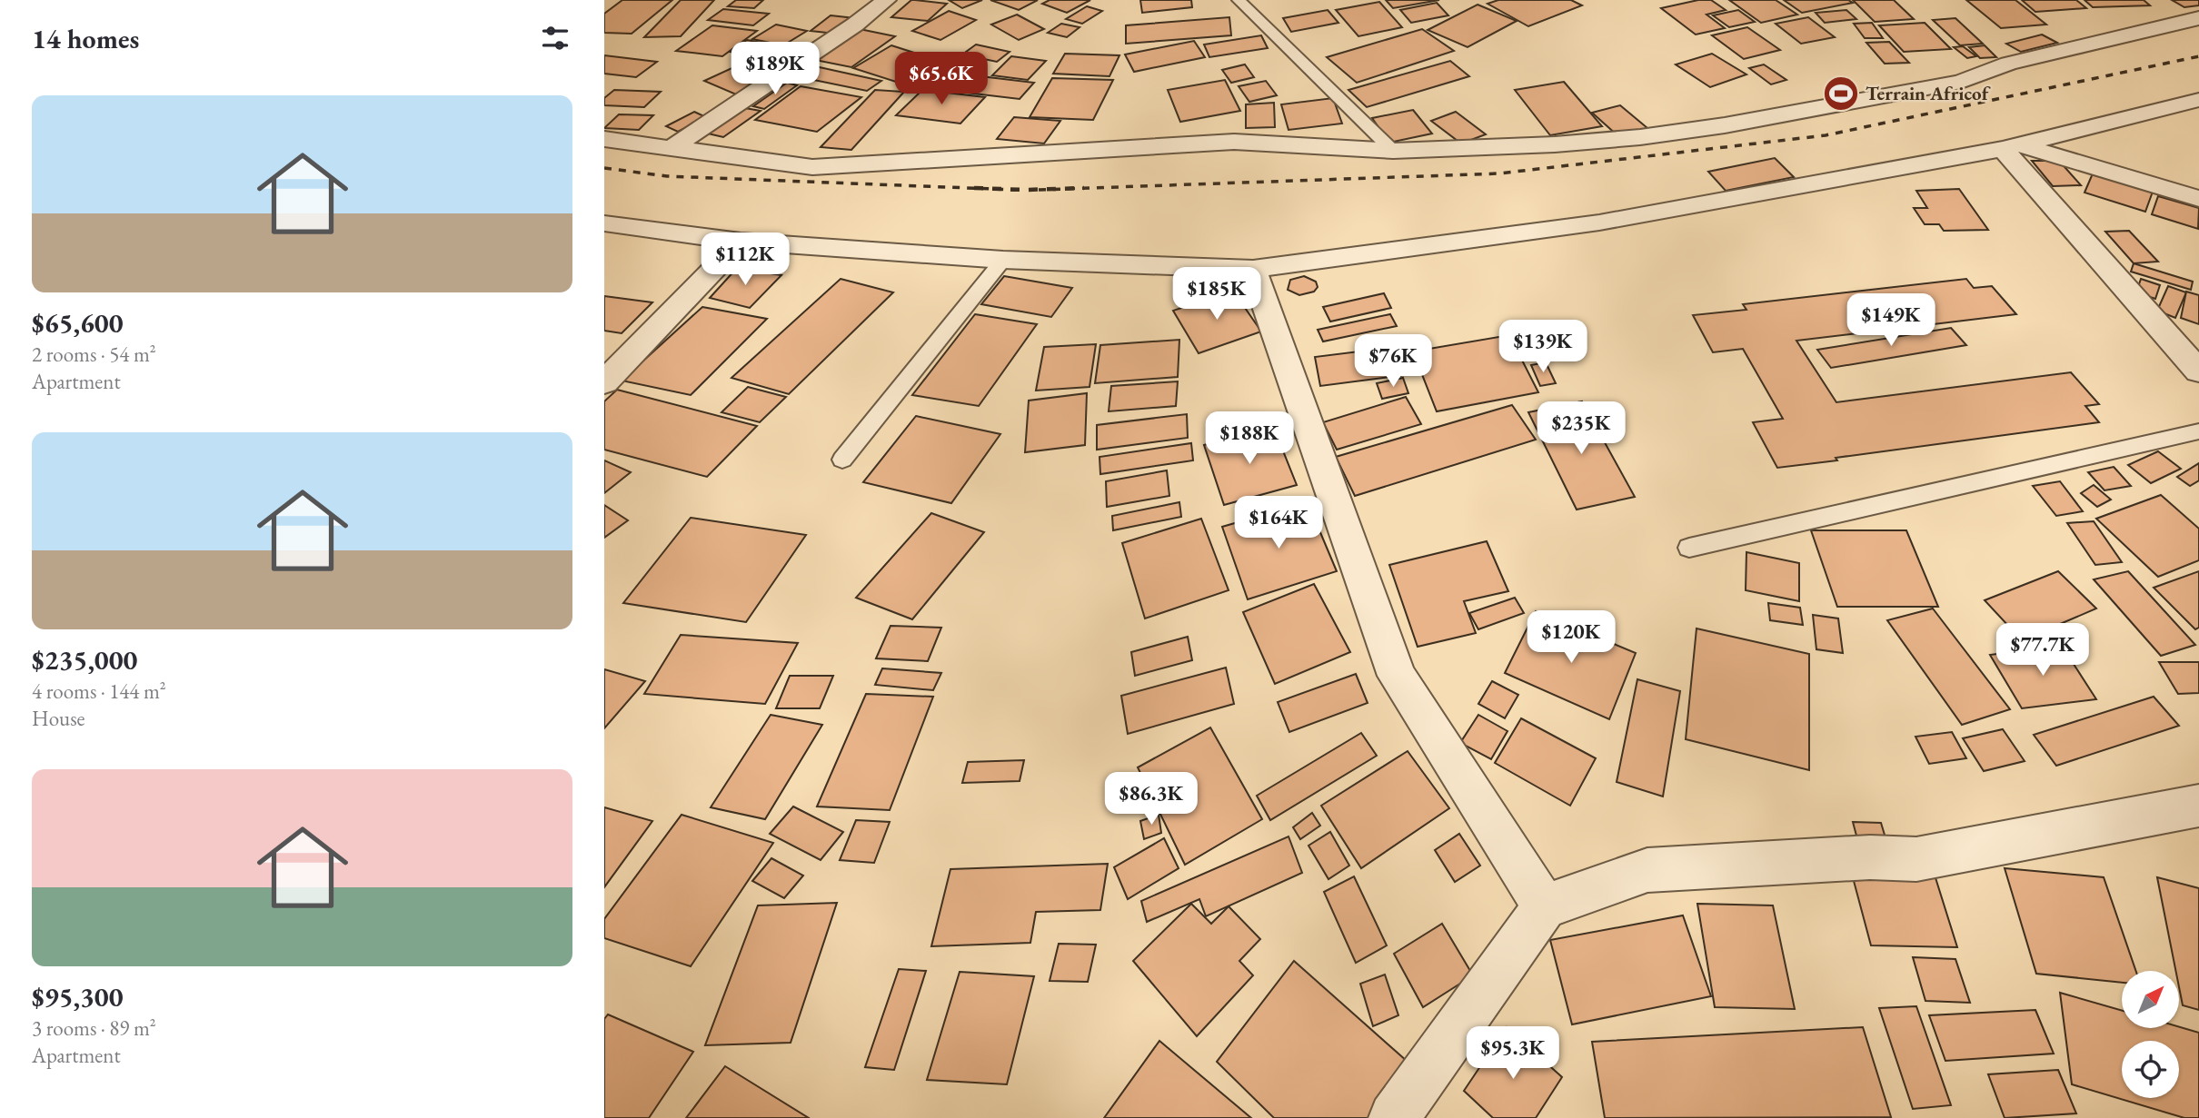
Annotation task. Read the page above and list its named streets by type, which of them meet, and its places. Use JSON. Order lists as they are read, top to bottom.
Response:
{
  "places": {
    "sports": ["Terrain Africof"]
  },
  "north": "top right",
  "page": {
    "heading": "14 homes",
    "price": [
      "$189K",
      "$65.6K",
      "$112K",
      "$185K",
      "$149K",
      "$139K",
      "$76K",
      "$235K",
      "$188K",
      "$164K",
      "$120K",
      "$77.7K",
      "$86.3K",
      "$95.3K"
    ],
    "list": [
      {
        "name": "$65,600",
        "note": "2 rooms · 54 m² · Apartment"
      },
      {
        "name": "$235,000",
        "note": "4 rooms · 144 m² · House"
      },
      {
        "name": "$95,300",
        "note": "3 rooms · 89 m² · Apartment"
      }
    ]
  }
}
